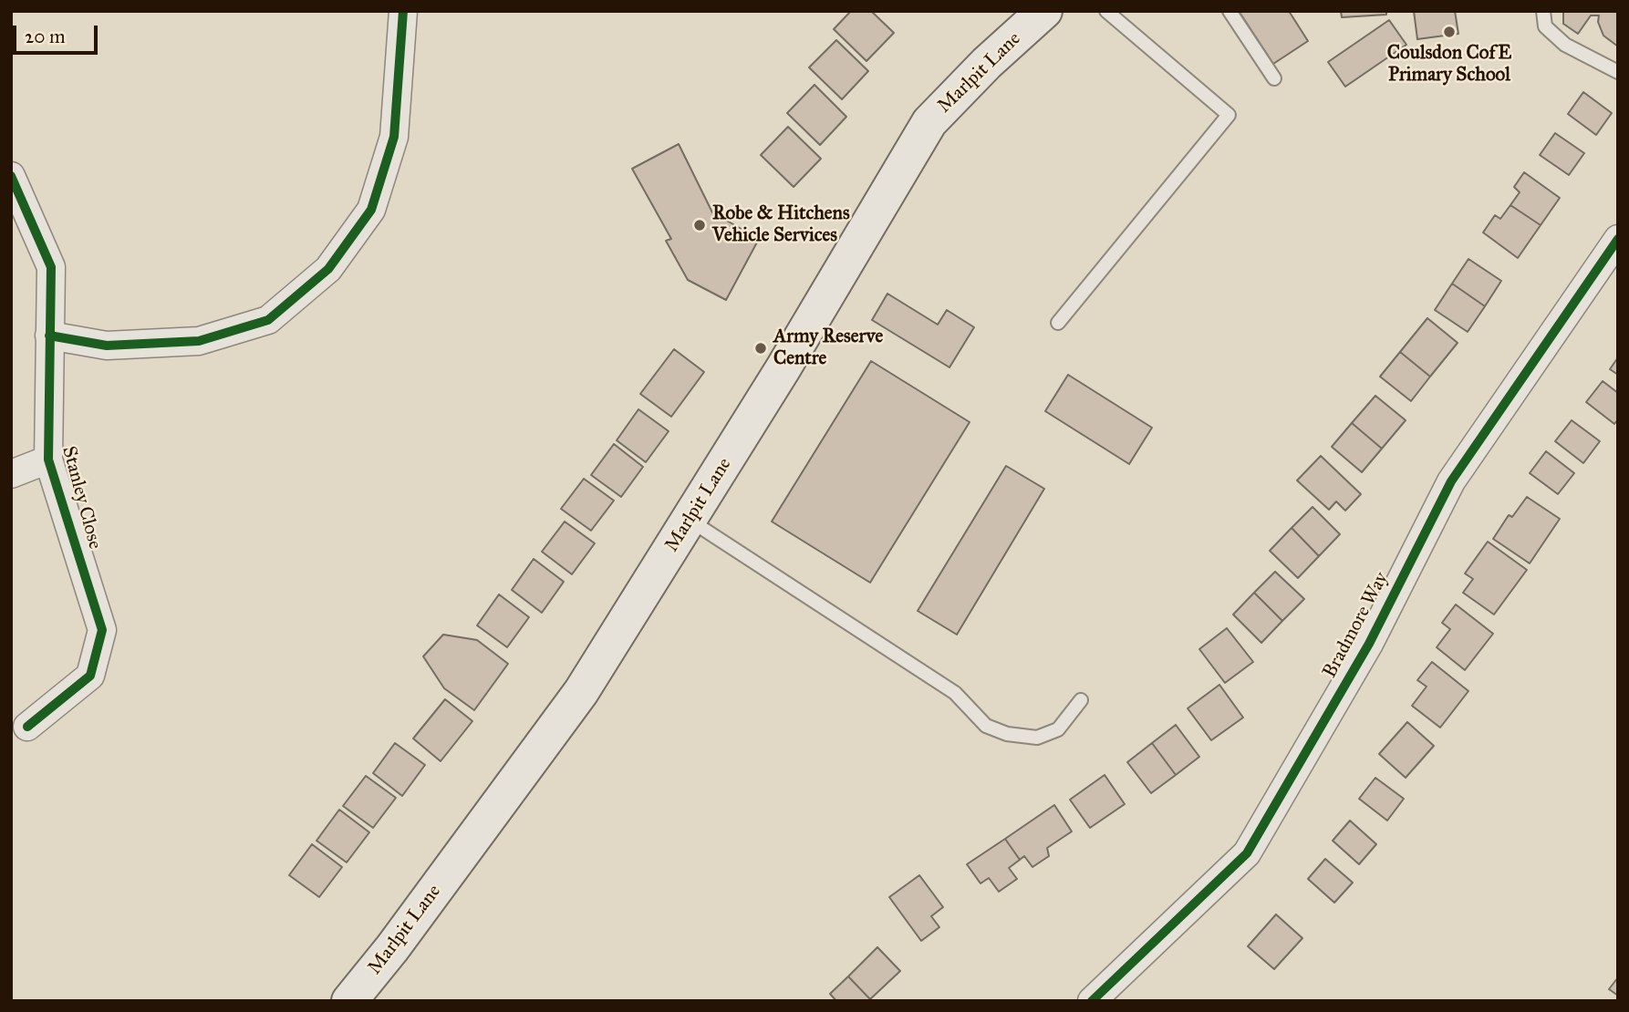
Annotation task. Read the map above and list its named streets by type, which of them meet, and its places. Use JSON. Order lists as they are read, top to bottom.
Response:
{
  "streets": {
    "main road": ["Marlpit Lane"],
    "street": ["Stanley Close", "Bradmore Way"]
  },
  "places": ["Coulsdon CofE Primary School", "Robe & Hitchens Vehicle Services", "Army Reserve Centre"],
  "scale_bar": "20 m"
}
